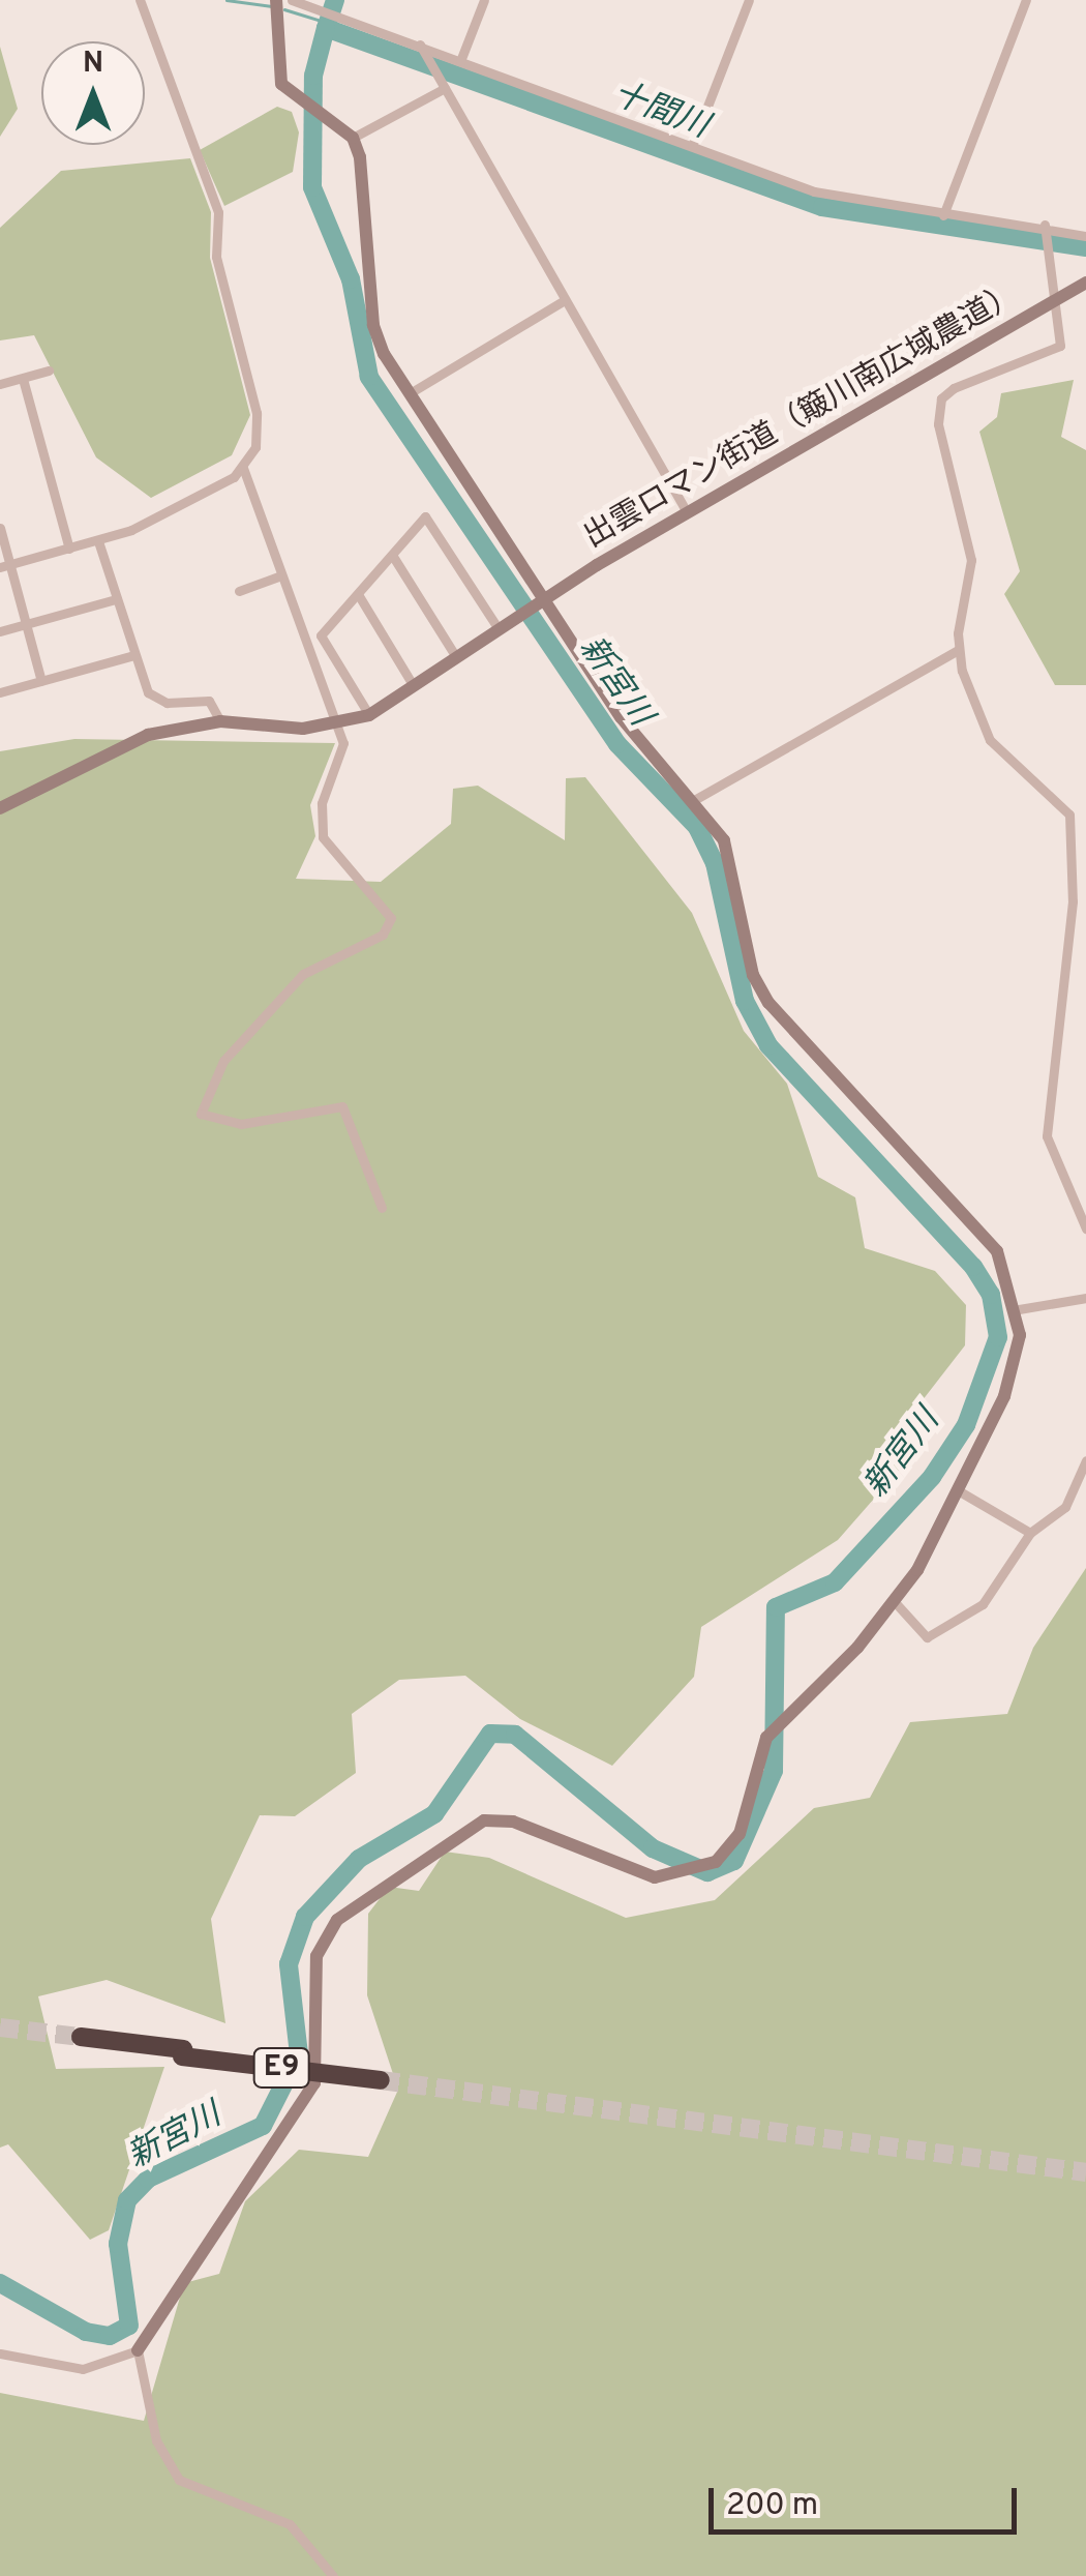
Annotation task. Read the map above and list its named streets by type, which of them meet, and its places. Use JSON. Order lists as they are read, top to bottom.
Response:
{
  "streets": {
    "highway": ["E9"],
    "street": ["出雲ロマン街道（簸川南広域農道）"]
  },
  "water": ["十間川", "新宮川"],
  "scale_bar": "200 m",
  "north": "top"
}
